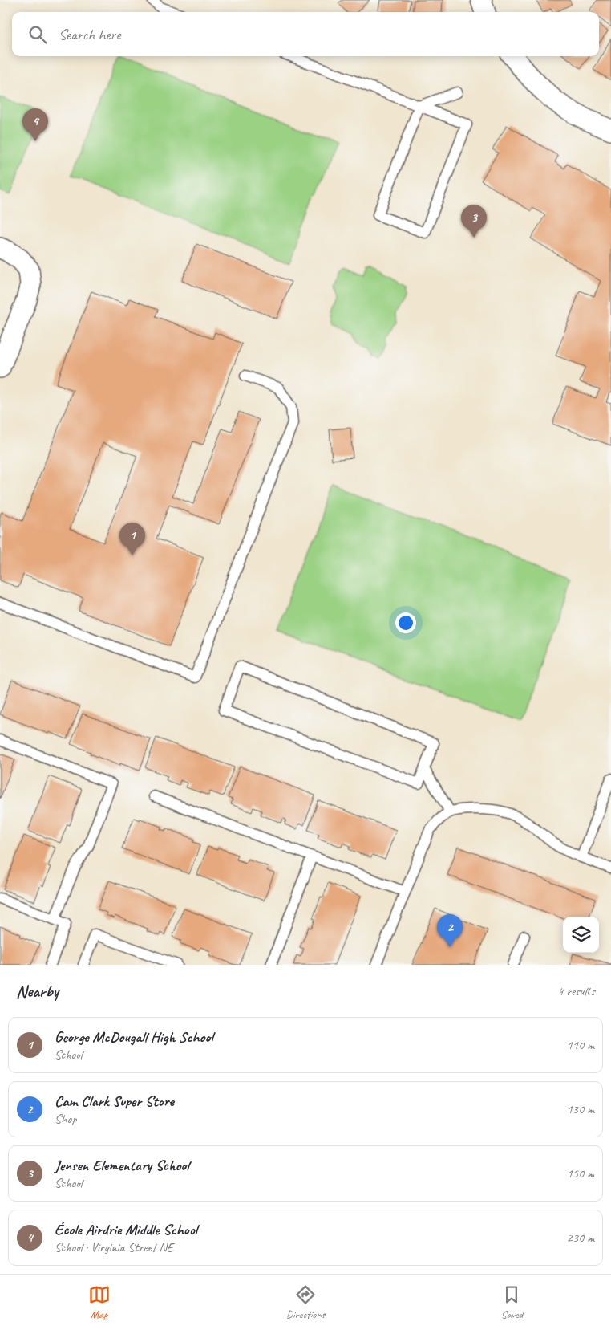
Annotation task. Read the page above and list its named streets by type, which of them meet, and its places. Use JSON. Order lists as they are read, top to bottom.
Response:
{
  "page": {
    "search": "Search here",
    "pins": [
      "4",
      "3",
      "1",
      "2"
    ],
    "heading": ["Nearby", "4 results"],
    "list": [
      {
        "mark": "1",
        "name": "George McDougall High School",
        "note": "School",
        "value": "110 m"
      },
      {
        "mark": "2",
        "name": "Cam Clark Super Store",
        "note": "Shop",
        "value": "130 m"
      },
      {
        "mark": "3",
        "name": "Jensen Elementary School",
        "note": "School",
        "value": "150 m"
      },
      {
        "mark": "4",
        "name": "École Airdrie Middle School",
        "note": "School · Virginia Street NE",
        "value": "230 m"
      }
    ],
    "nav": ["Map", "Directions", "Saved"]
  }
}
